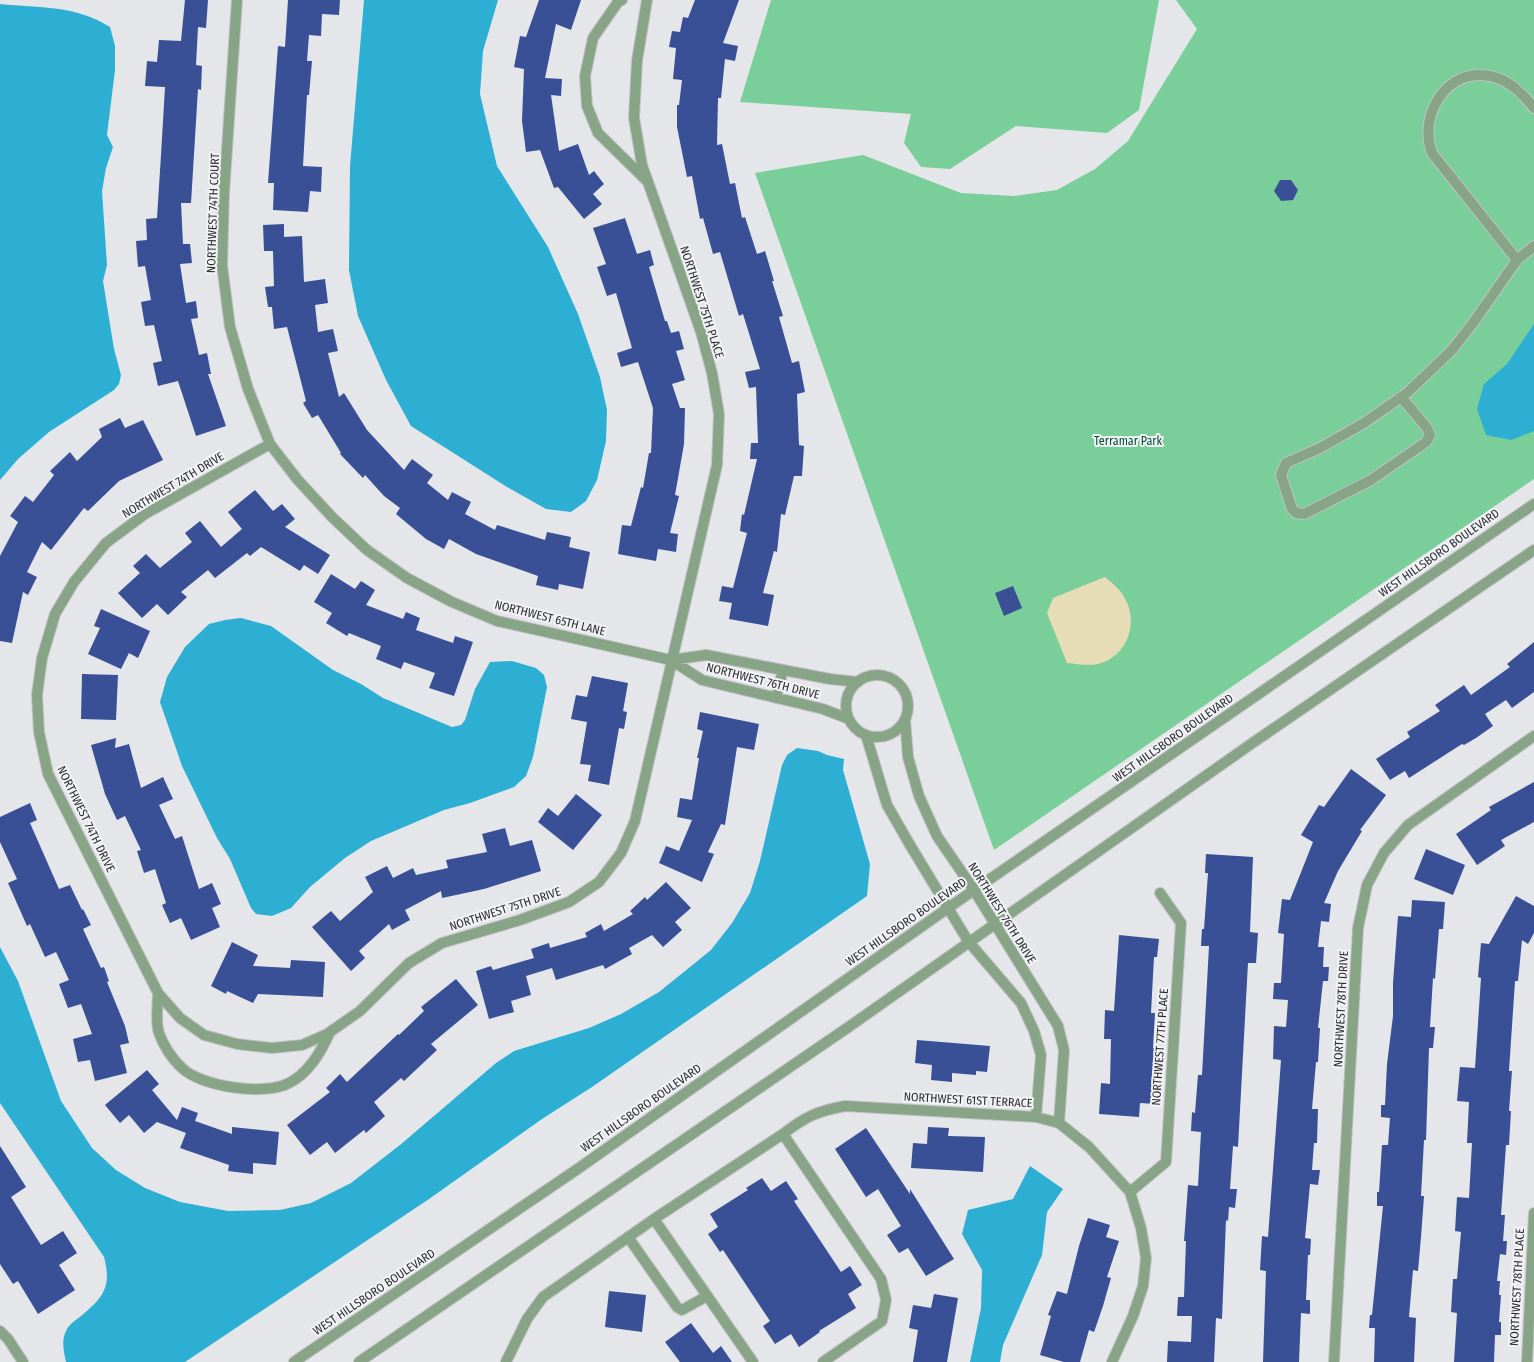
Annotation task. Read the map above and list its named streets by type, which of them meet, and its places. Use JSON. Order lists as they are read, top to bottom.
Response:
{
  "streets": {
    "street": [
      "NORTHWEST 74TH COURT",
      "NORTHWEST 75TH PLACE",
      "NORTHWEST 74TH DRIVE",
      "WEST HILLSBORO BOULEVARD",
      "NORTHWEST 65TH LANE",
      "NORTHWEST 76TH DRIVE",
      "NORTHWEST 75TH DRIVE",
      "NORTHWEST 78TH DRIVE",
      "NORTHWEST 77TH PLACE",
      "NORTHWEST 61ST TERRACE",
      "NORTHWEST 78TH PLACE"
    ]
  },
  "crossings": [
    ["NORTHWEST 74TH COURT", "NORTHWEST 74TH DRIVE"],
    ["NORTHWEST 74TH COURT", "NORTHWEST 65TH LANE"],
    ["NORTHWEST 75TH PLACE", "NORTHWEST 65TH LANE"],
    ["NORTHWEST 75TH PLACE", "NORTHWEST 76TH DRIVE"],
    ["NORTHWEST 75TH PLACE", "NORTHWEST 75TH DRIVE"],
    ["NORTHWEST 74TH DRIVE", "NORTHWEST 65TH LANE"],
    ["NORTHWEST 74TH DRIVE", "NORTHWEST 75TH DRIVE"],
    ["WEST HILLSBORO BOULEVARD", "NORTHWEST 76TH DRIVE"],
    ["NORTHWEST 65TH LANE", "NORTHWEST 76TH DRIVE"],
    ["NORTHWEST 65TH LANE", "NORTHWEST 75TH DRIVE"],
    ["NORTHWEST 76TH DRIVE", "NORTHWEST 75TH DRIVE"],
    ["NORTHWEST 76TH DRIVE", "NORTHWEST 61ST TERRACE"],
    ["NORTHWEST 77TH PLACE", "NORTHWEST 61ST TERRACE"]
  ],
  "parks": ["Terramar Park"]
}
